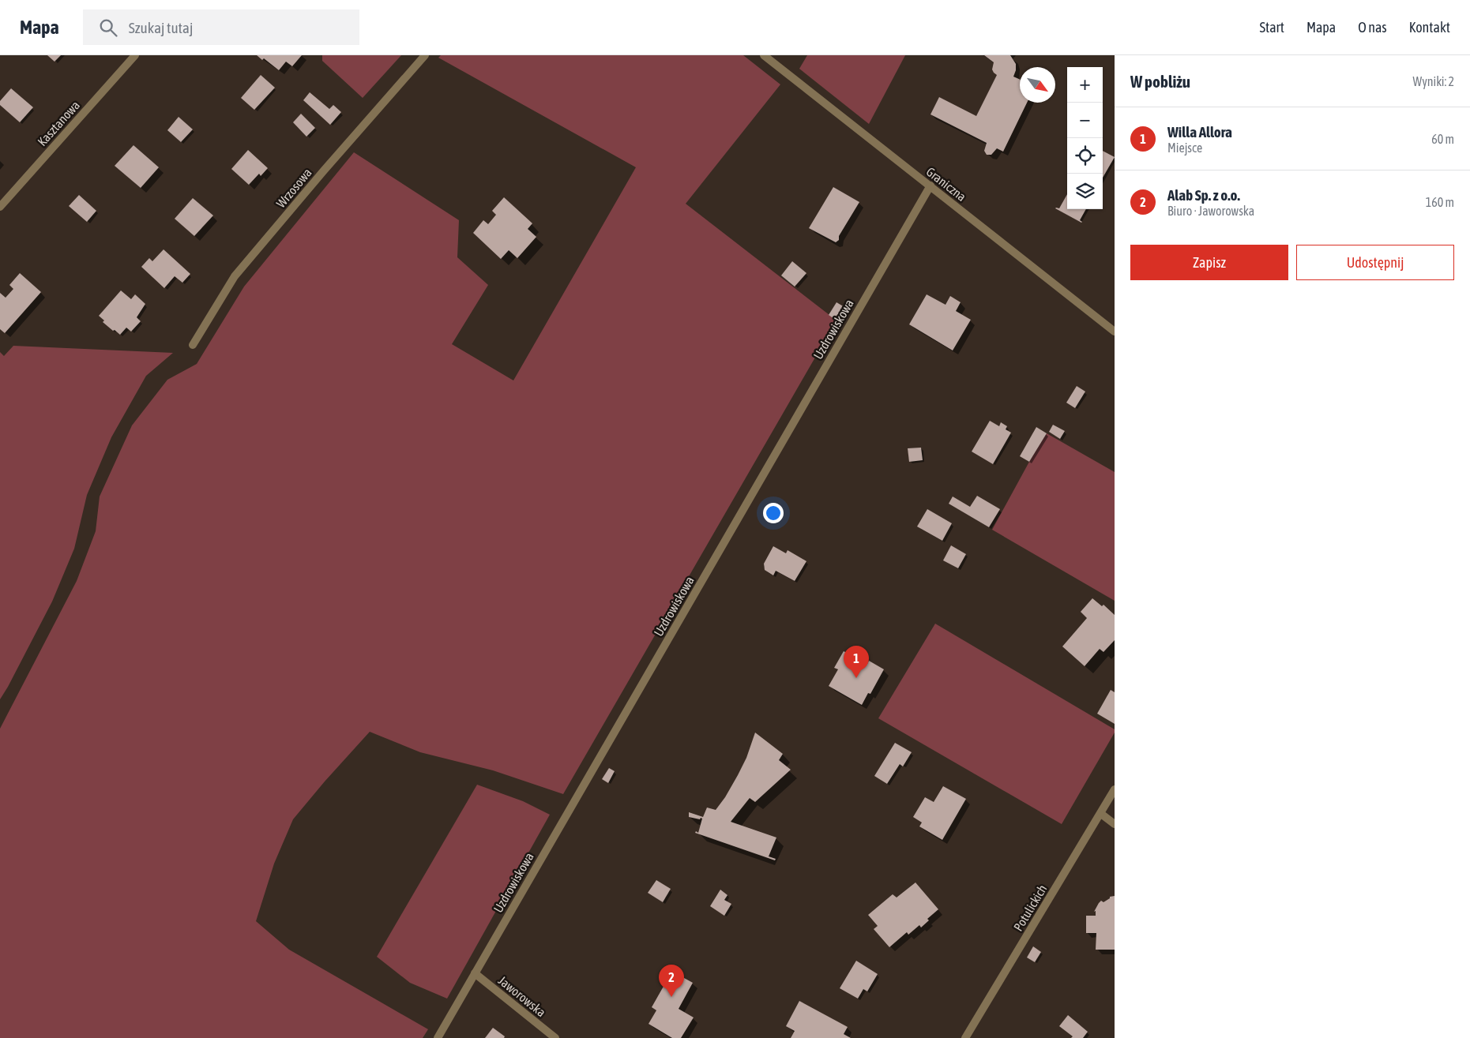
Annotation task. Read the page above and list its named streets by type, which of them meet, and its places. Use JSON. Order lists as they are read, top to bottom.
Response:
{
  "streets": {
    "street": [
      "Kasztanowa",
      "Graniczna",
      "Wrzosowa",
      "Uzdrowiskowa",
      "Potulickich",
      "Jaworowska"
    ]
  },
  "crossings": [
    ["Graniczna", "Uzdrowiskowa"],
    ["Uzdrowiskowa", "Jaworowska"]
  ],
  "north": "bottom right",
  "page": {
    "header": "Mapa",
    "search": "Szukaj tutaj",
    "nav": [
      "Start",
      "Mapa",
      "O nas",
      "Kontakt"
    ],
    "heading": ["W pobliżu", "Wyniki: 2"],
    "map_buttons": ["+", "−"],
    "list": [
      {
        "mark": "1",
        "name": "Willa Allora",
        "note": "Miejsce",
        "value": "60 m"
      },
      {
        "mark": "2",
        "name": "Alab Sp. z o.o.",
        "note": "Biuro · Jaworowska",
        "value": "160 m"
      }
    ],
    "buttons": ["Zapisz", "Udostępnij"],
    "pins": ["1", "2"]
  }
}
